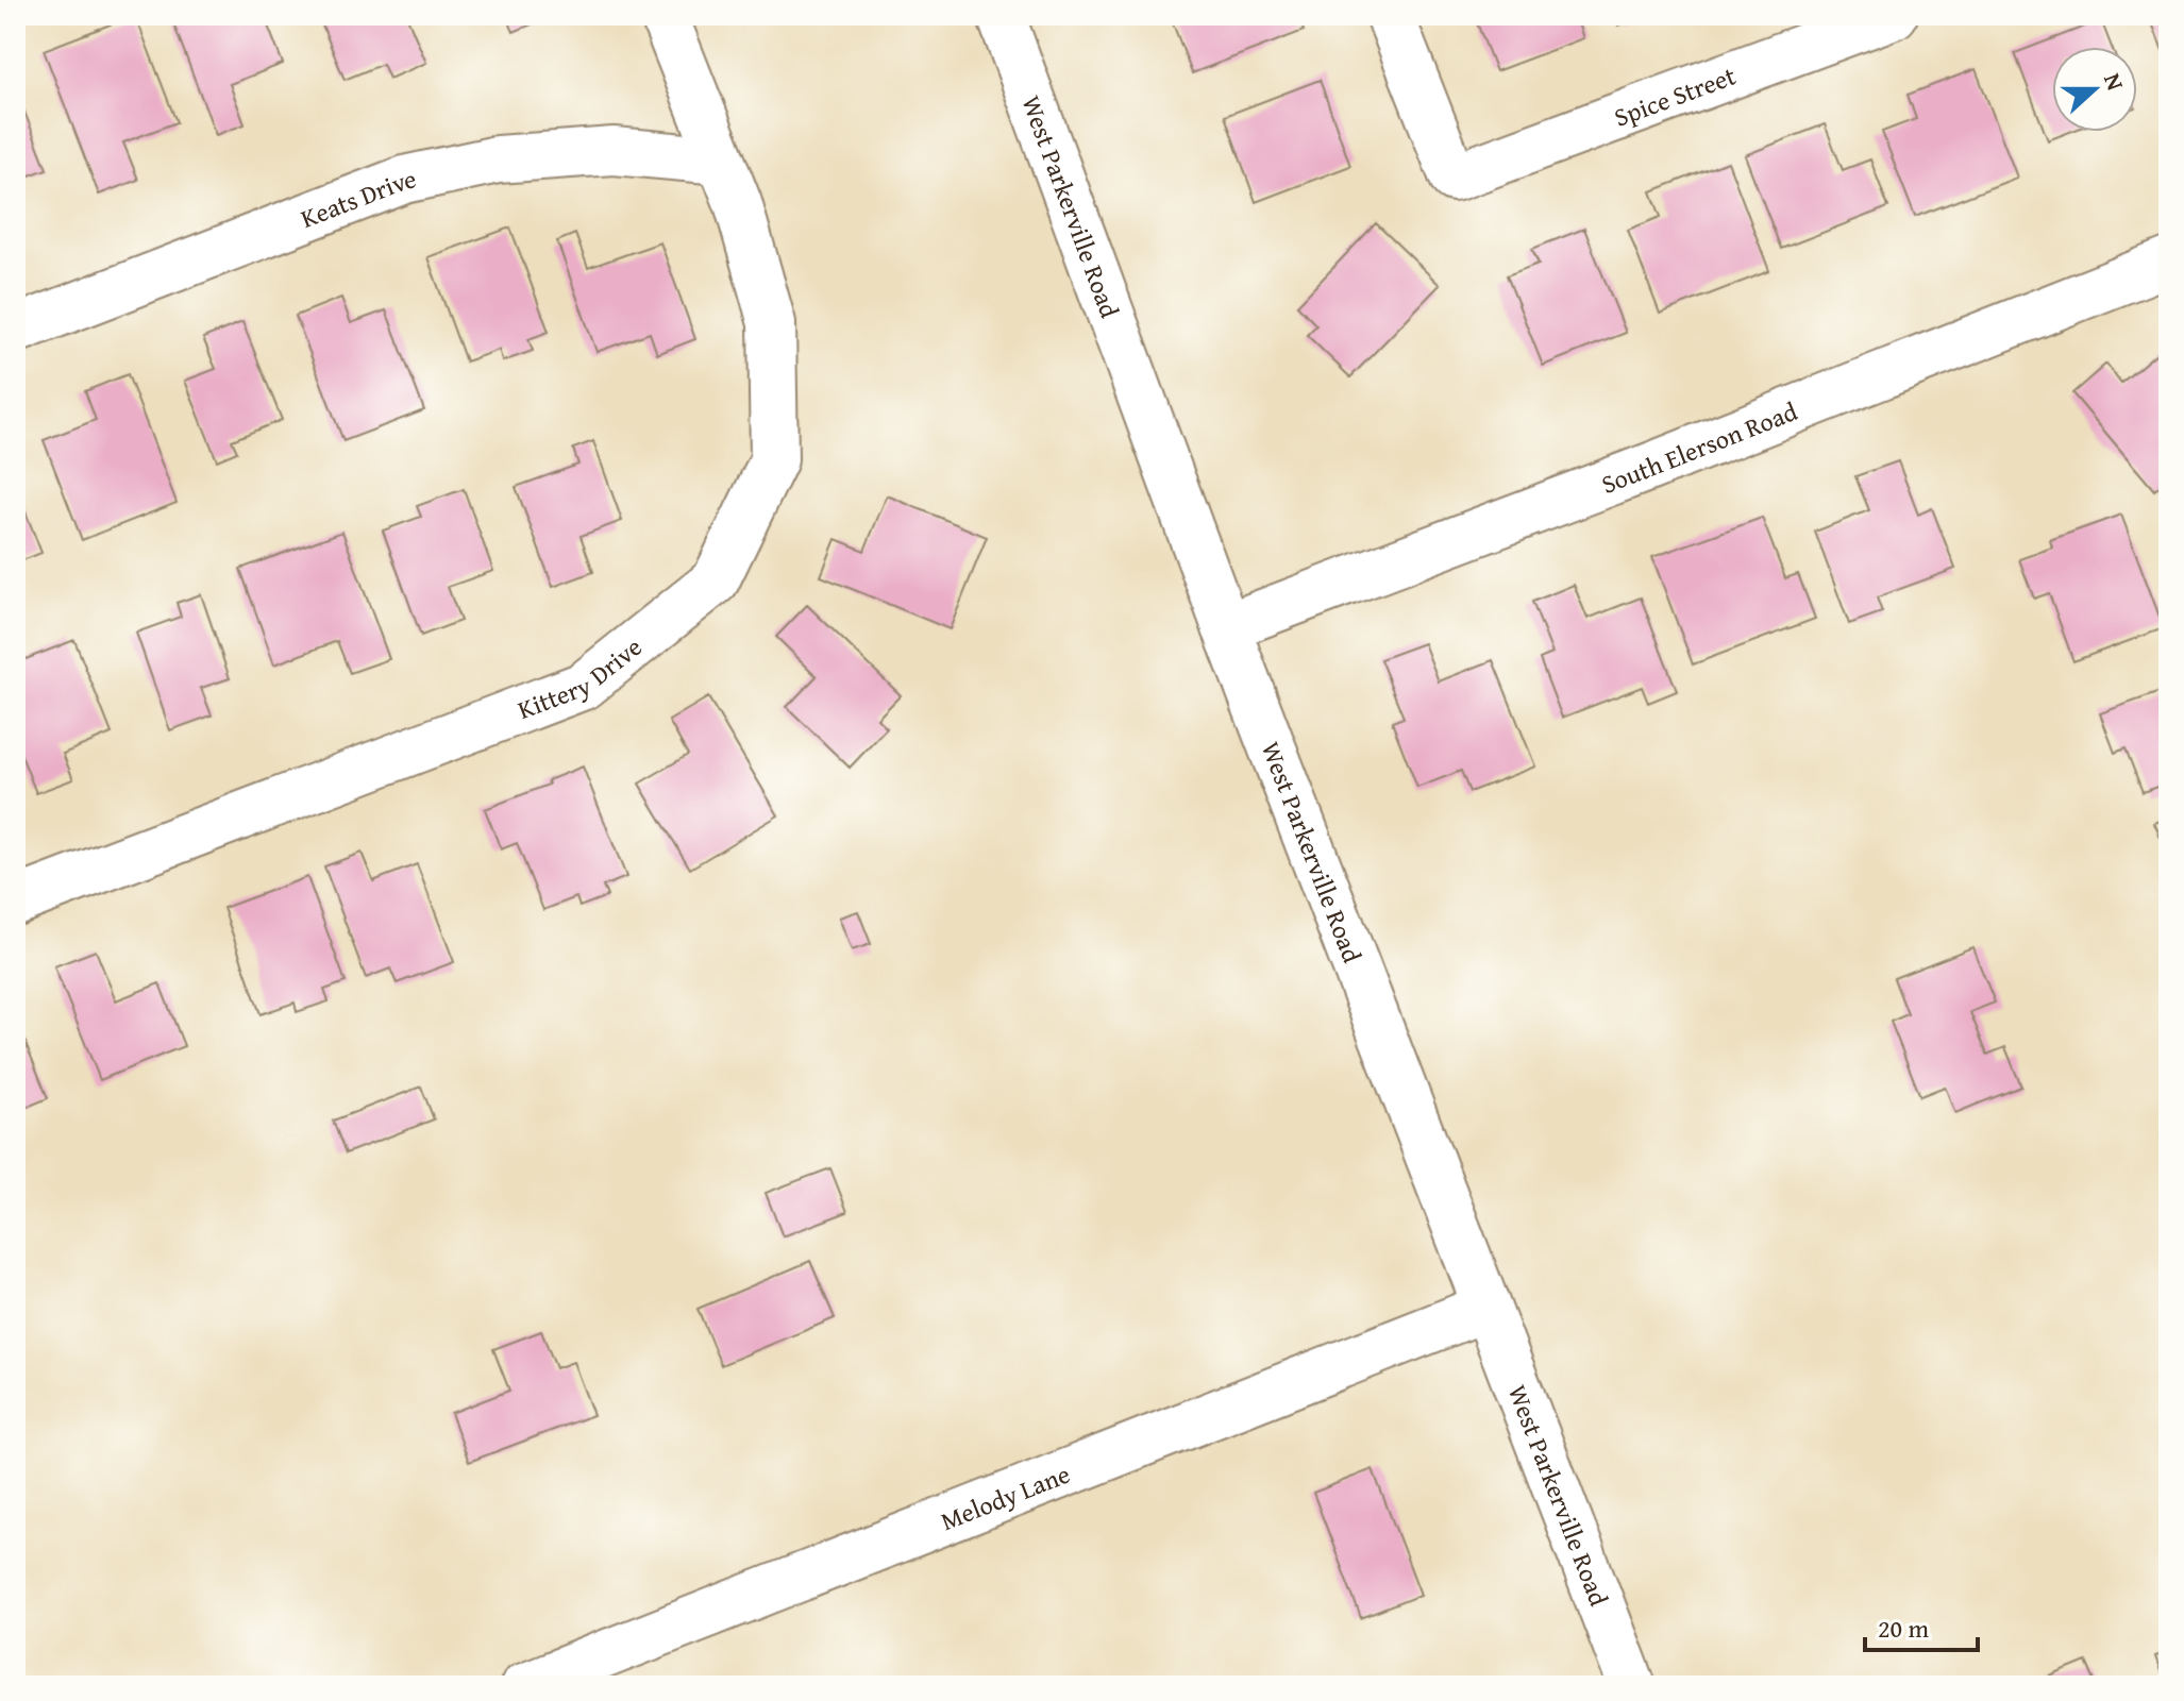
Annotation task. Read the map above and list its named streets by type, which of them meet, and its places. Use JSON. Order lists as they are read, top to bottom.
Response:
{
  "streets": {
    "street": [
      "Spice Street",
      "Keats Drive",
      "West Parkerville Road",
      "South Elerson Road",
      "Kittery Drive",
      "Melody Lane"
    ]
  },
  "crossings": [
    ["Keats Drive", "Kittery Drive"],
    ["West Parkerville Road", "South Elerson Road"],
    ["West Parkerville Road", "Melody Lane"]
  ],
  "scale_bar": "20 m",
  "north": "right"
}
